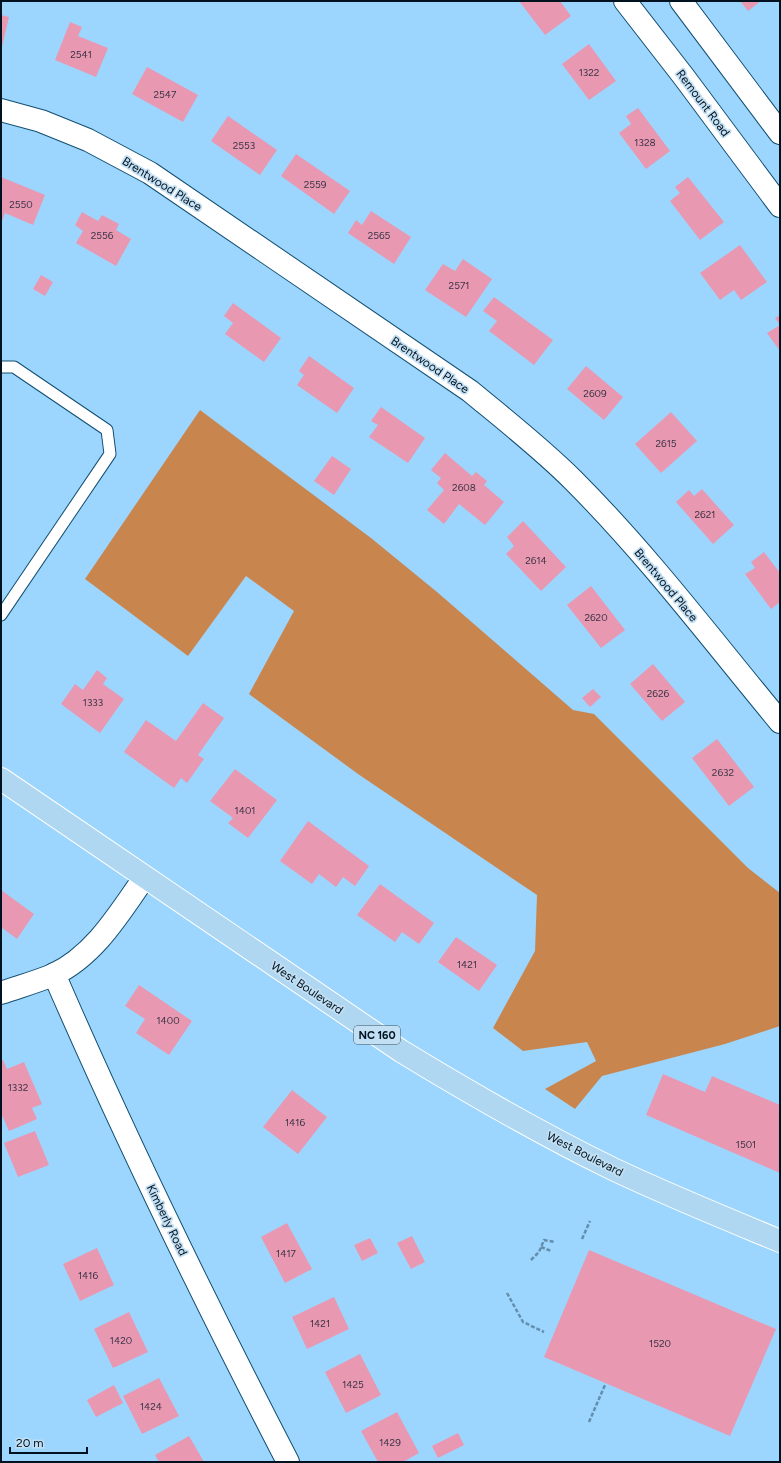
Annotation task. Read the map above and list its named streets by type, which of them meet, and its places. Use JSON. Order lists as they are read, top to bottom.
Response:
{
  "streets": {
    "main road": ["West Boulevard", "NC 160"],
    "street": ["Remount Road", "Brentwood Place", "Kimberly Road"]
  },
  "house_numbers": [
    "2541",
    "1322",
    "2547",
    "1328",
    "2553",
    "2559",
    "2550",
    "2556",
    "2565",
    "2571",
    "2609",
    "2615",
    "2608",
    "2621",
    "2614",
    "2620",
    "2626",
    "1333",
    "2632",
    "1401",
    "1421",
    "1400",
    "1332",
    "1416",
    "1501",
    "1417",
    "1416",
    "1421",
    "1420",
    "1520",
    "1425",
    "1424",
    "1429"
  ],
  "scale_bar": "20 m"
}
